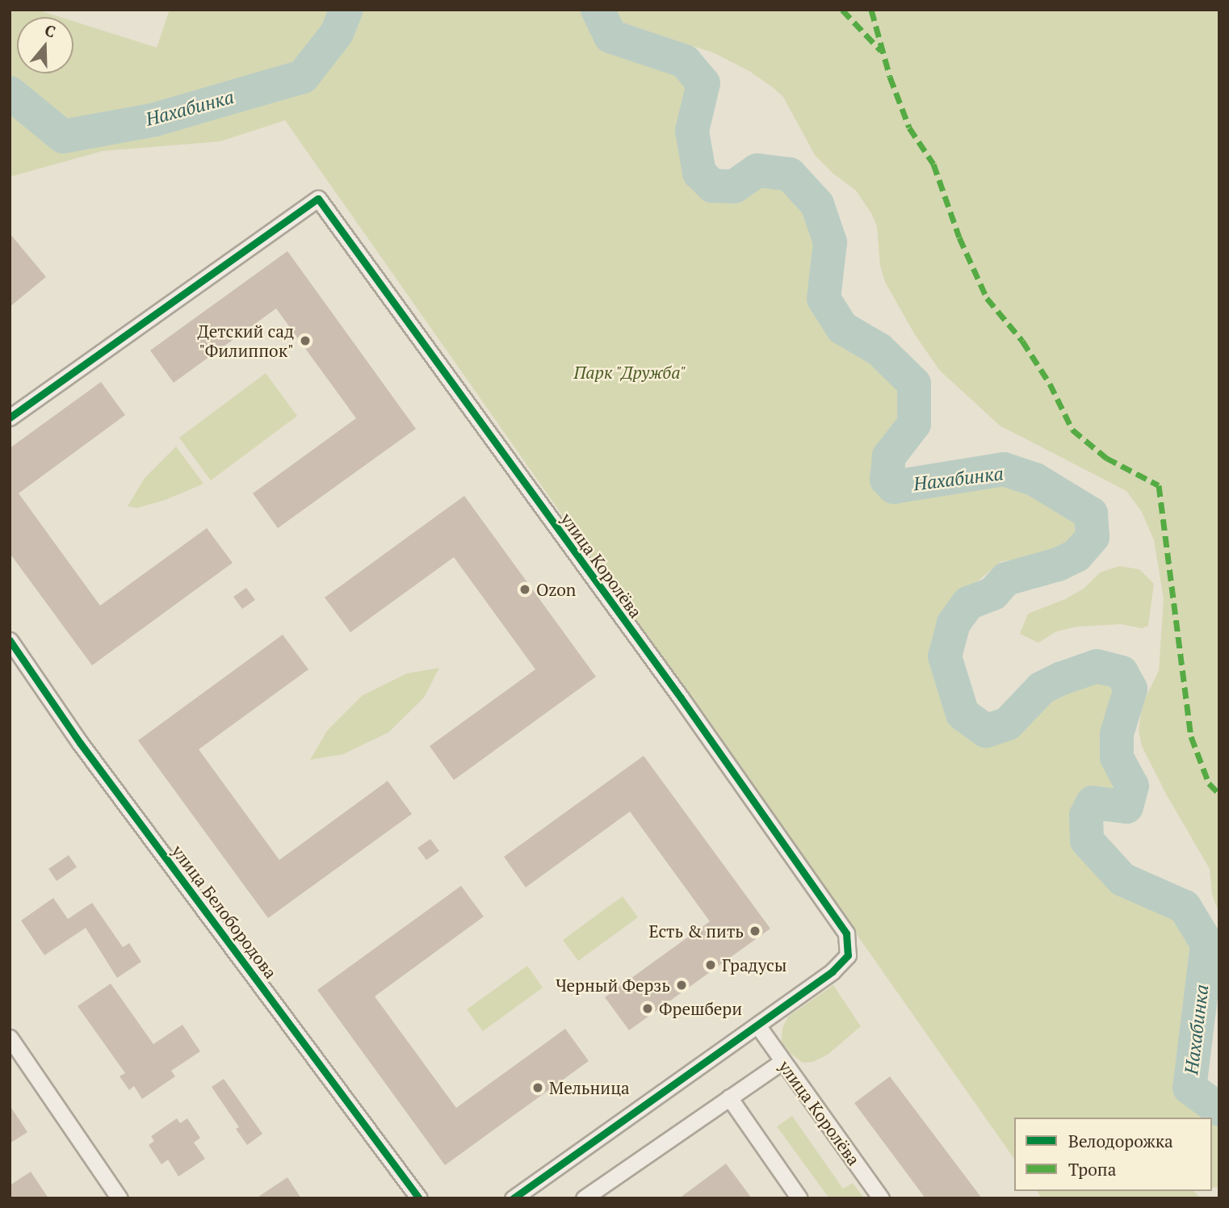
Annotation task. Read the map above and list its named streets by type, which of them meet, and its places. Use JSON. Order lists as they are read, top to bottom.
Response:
{
  "streets": {
    "street": ["улица Королёва", "улица Белобородова"]
  },
  "water": ["Нахабинка"],
  "parks": ["Парк \"Дружба\""],
  "places": [
    "Детский сад \"Филиппок\"",
    "Ozon",
    "Есть & пить",
    "Градусы",
    "Черный Ферзь",
    "Фрешбери",
    "Мельница"
  ],
  "legend": ["Велодорожка", "Тропа"],
  "north": "top"
}
